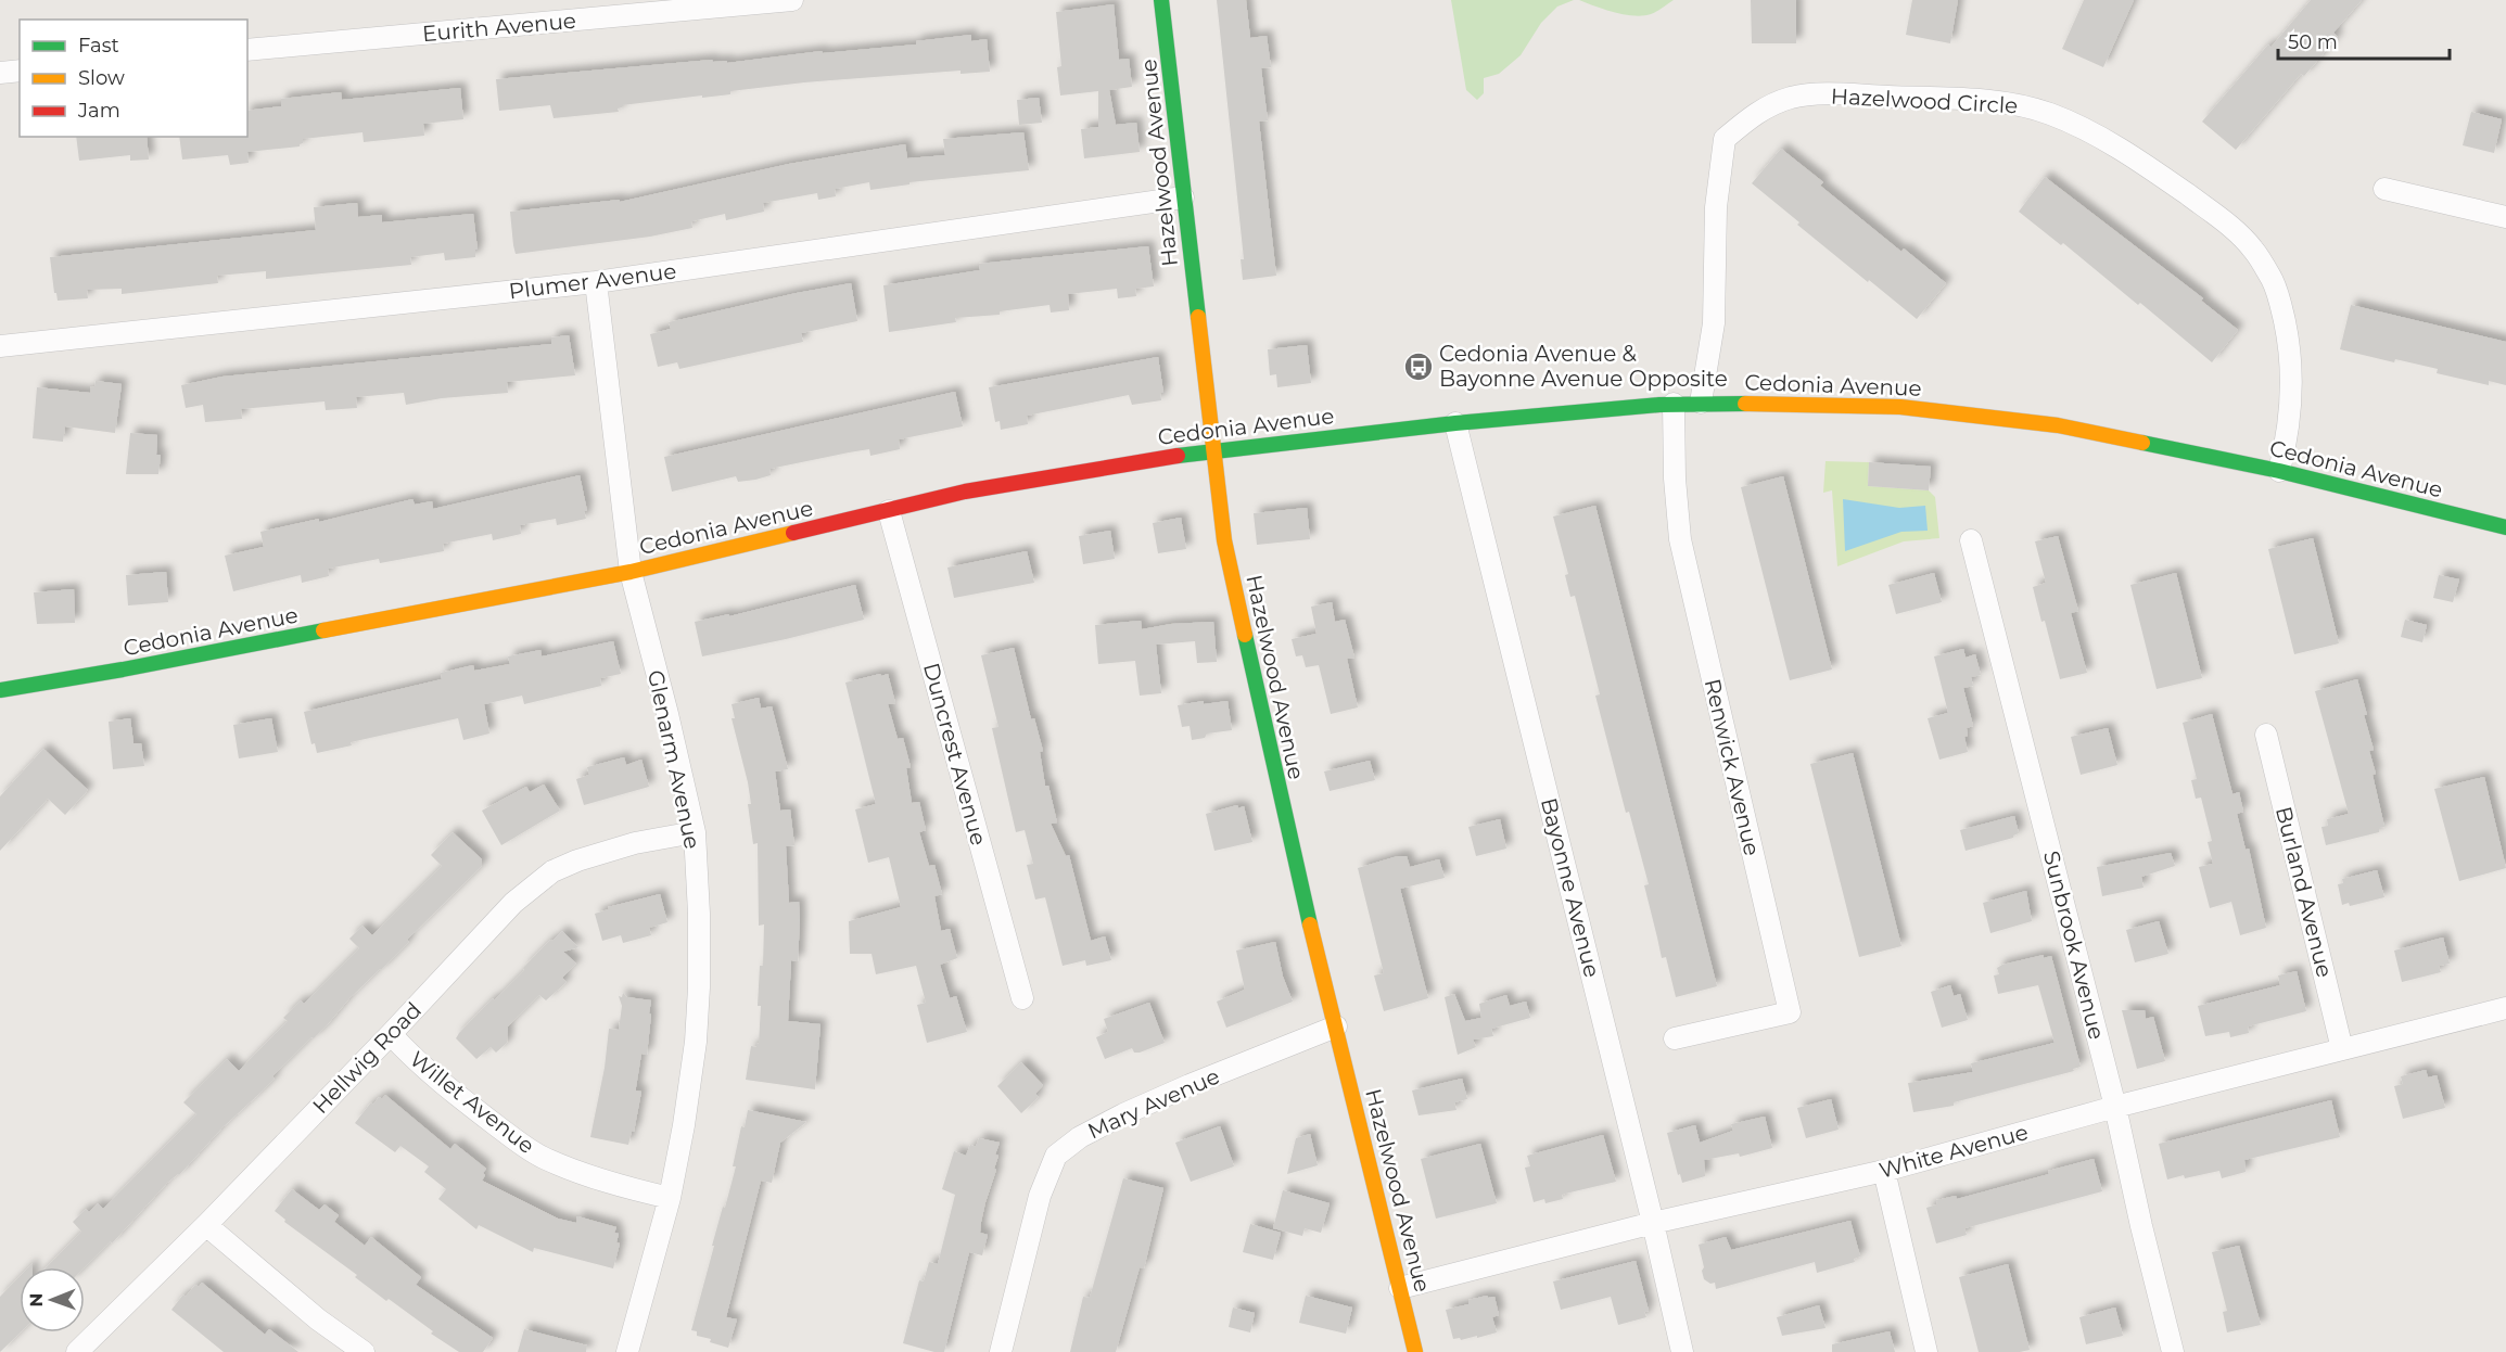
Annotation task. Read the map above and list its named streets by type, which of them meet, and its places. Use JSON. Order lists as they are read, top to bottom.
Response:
{
  "streets": {
    "street": [
      "Eurith Avenue",
      "Hazelwood Circle",
      "Hazelwood Avenue",
      "Plumer Avenue",
      "Cedonia Avenue",
      "Duncrest Avenue",
      "Glenarm Avenue",
      "Renwick Avenue",
      "Bayonne Avenue",
      "Burland Avenue",
      "Sunbrook Avenue",
      "Hellwig Road",
      "Willet Avenue",
      "Mary Avenue",
      "White Avenue"
    ]
  },
  "crossings": [
    ["Hazelwood Circle", "Cedonia Avenue"],
    ["Hazelwood Avenue", "Plumer Avenue"],
    ["Hazelwood Avenue", "Cedonia Avenue"],
    ["Hazelwood Avenue", "Mary Avenue"],
    ["Hazelwood Avenue", "White Avenue"],
    ["Plumer Avenue", "Glenarm Avenue"],
    ["Cedonia Avenue", "Duncrest Avenue"],
    ["Cedonia Avenue", "Glenarm Avenue"],
    ["Cedonia Avenue", "Renwick Avenue"],
    ["Cedonia Avenue", "Bayonne Avenue"],
    ["Glenarm Avenue", "Hellwig Road"],
    ["Glenarm Avenue", "Willet Avenue"],
    ["Bayonne Avenue", "White Avenue"],
    ["Burland Avenue", "White Avenue"],
    ["Sunbrook Avenue", "White Avenue"],
    ["Hellwig Road", "Willet Avenue"]
  ],
  "places": {
    "bus stop": ["Cedonia Avenue & Bayonne Avenue Opposite"]
  },
  "legend": ["Fast", "Slow", "Jam"],
  "scale_bar": "50 m",
  "north": "left"
}
